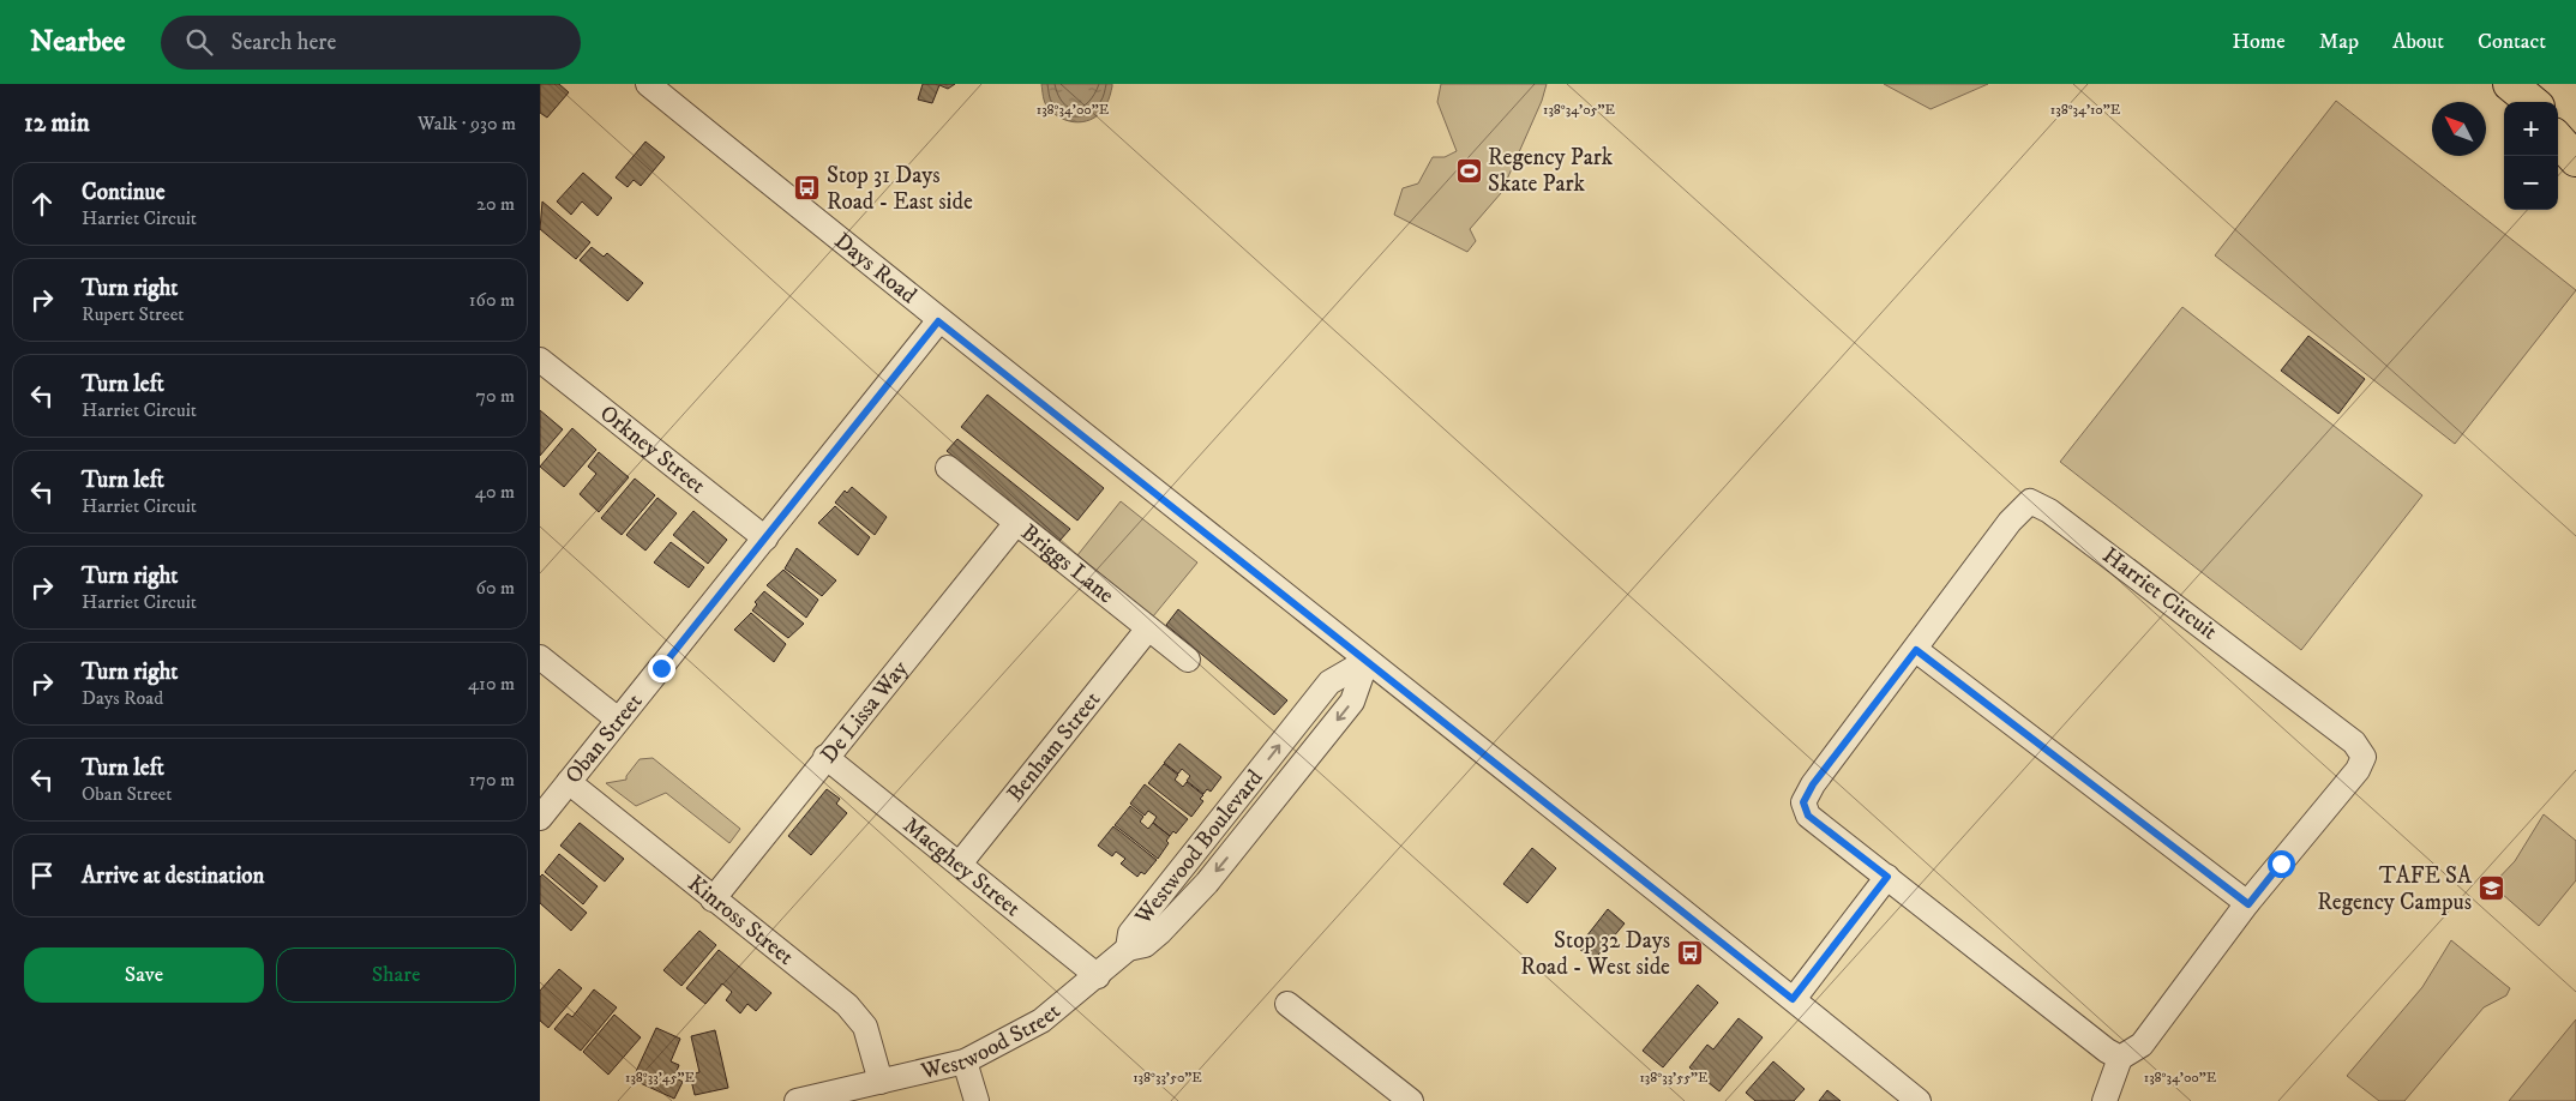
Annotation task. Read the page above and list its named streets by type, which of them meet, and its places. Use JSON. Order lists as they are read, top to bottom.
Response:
{
  "streets": {
    "street": [
      "Days Road",
      "Orkney Street",
      "Briggs Lane",
      "Harriet Circuit",
      "De Lissa Way",
      "Oban Street",
      "Benham Street",
      "Westwood Boulevard",
      "Macghey Street",
      "Kinross Street",
      "Westwood Street"
    ]
  },
  "crossings": [
    ["Days Road", "Oban Street"],
    ["Days Road", "Westwood Boulevard"],
    ["Orkney Street", "Oban Street"],
    ["Briggs Lane", "De Lissa Way"],
    ["Briggs Lane", "Benham Street"],
    ["De Lissa Way", "Macghey Street"],
    ["De Lissa Way", "Kinross Street"],
    ["Oban Street", "Kinross Street"],
    ["Benham Street", "Macghey Street"],
    ["Westwood Boulevard", "Westwood Street"],
    ["Macghey Street", "Westwood Street"],
    ["Kinross Street", "Westwood Street"]
  ],
  "places": {
    "sports": ["Regency Park Skate Park"],
    "bus stop": ["Stop 31 Days Road - East side", "Stop 32 Days Road - West side"],
    "school or university": ["TAFE SA Regency Campus"]
  },
  "north": "top left",
  "page": {
    "header": "Nearbee",
    "search": "Search here",
    "nav": [
      "Home",
      "Map",
      "About",
      "Contact"
    ],
    "heading": ["12 min", "Walk · 930 m"],
    "map_buttons": ["+", "−"],
    "list": [
      ["Continue", "Harriet Circuit", "20 m"],
      ["Turn right", "Rupert Street", "160 m"],
      ["Turn left", "Harriet Circuit", "70 m"],
      ["Turn left", "Harriet Circuit", "40 m"],
      ["Turn right", "Harriet Circuit", "60 m"],
      ["Turn right", "Days Road", "410 m"],
      ["Turn left", "Oban Street", "170 m"],
      "Arrive at destination"
    ],
    "buttons": ["Save", "Share"]
  },
  "coordinates": [
    "138°34'00\"E",
    "138°34'05\"E",
    "138°34'10\"E",
    "138°33'45\"E",
    "138°33'50\"E",
    "138°33'55\"E"
  ]
}
